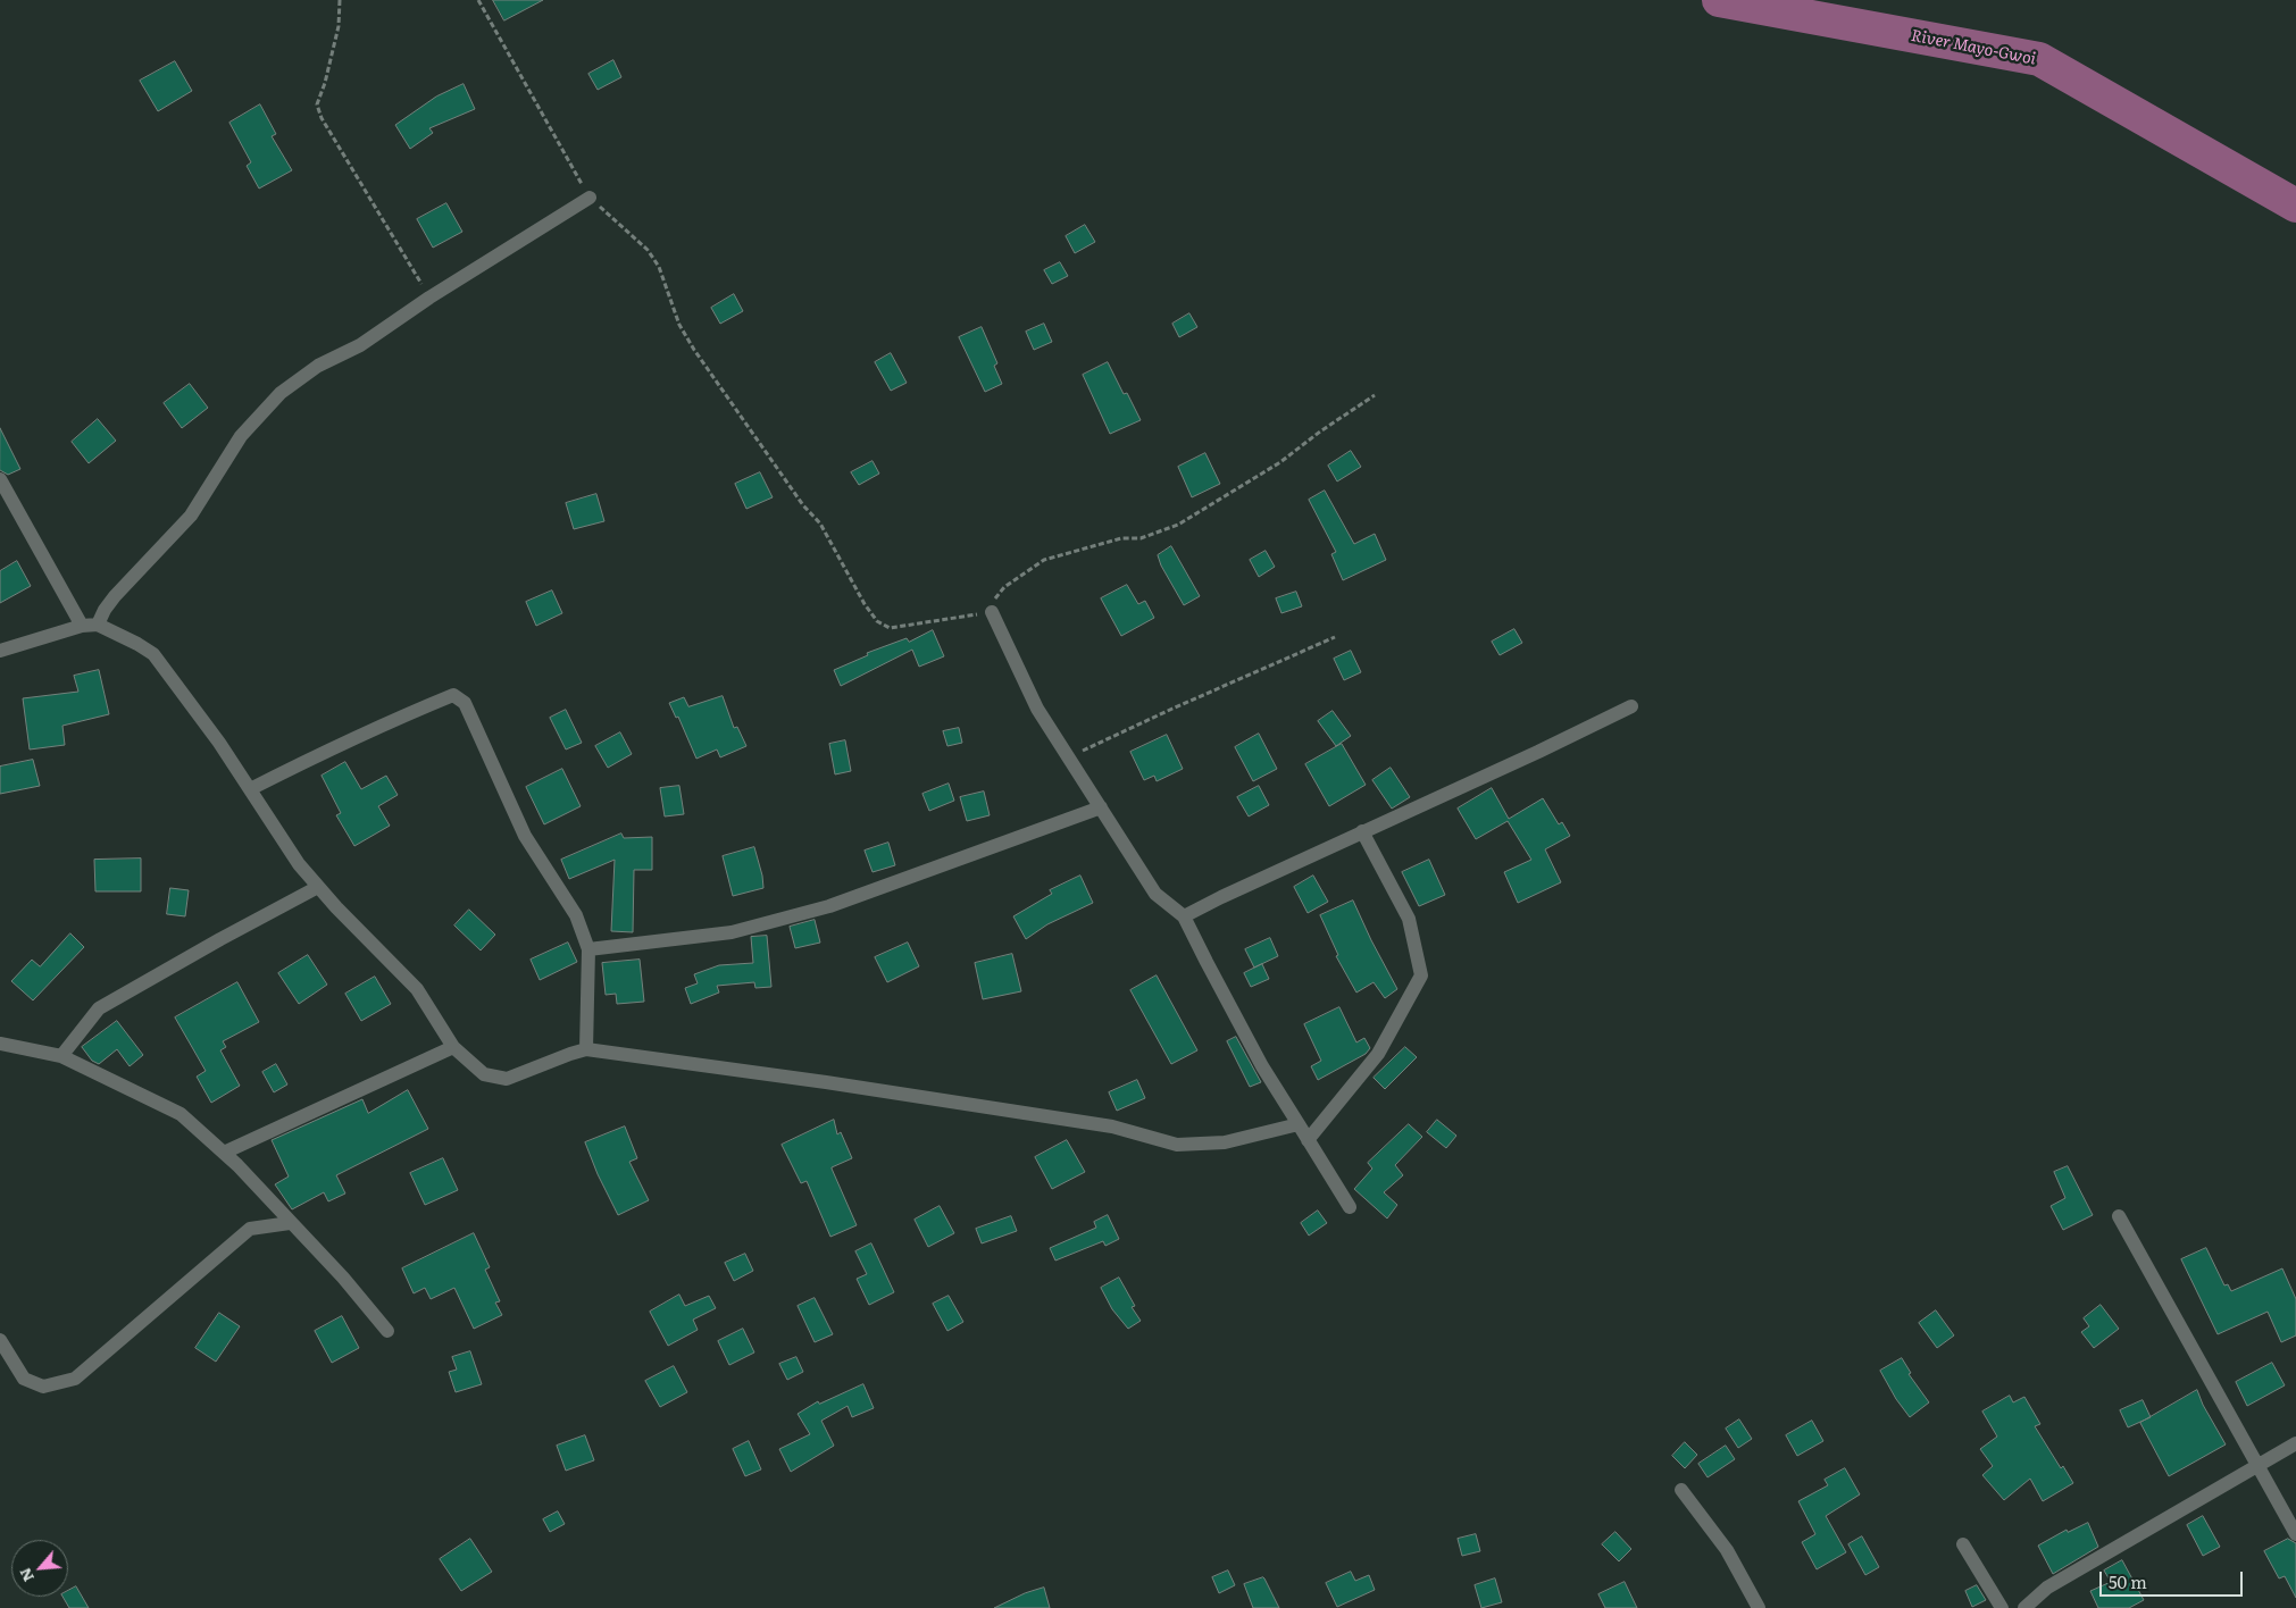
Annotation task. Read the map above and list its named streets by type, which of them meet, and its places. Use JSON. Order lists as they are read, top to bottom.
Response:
{
  "water": ["River Mayo-Gwoi"],
  "scale_bar": "50 m",
  "north": "bottom left"
}
